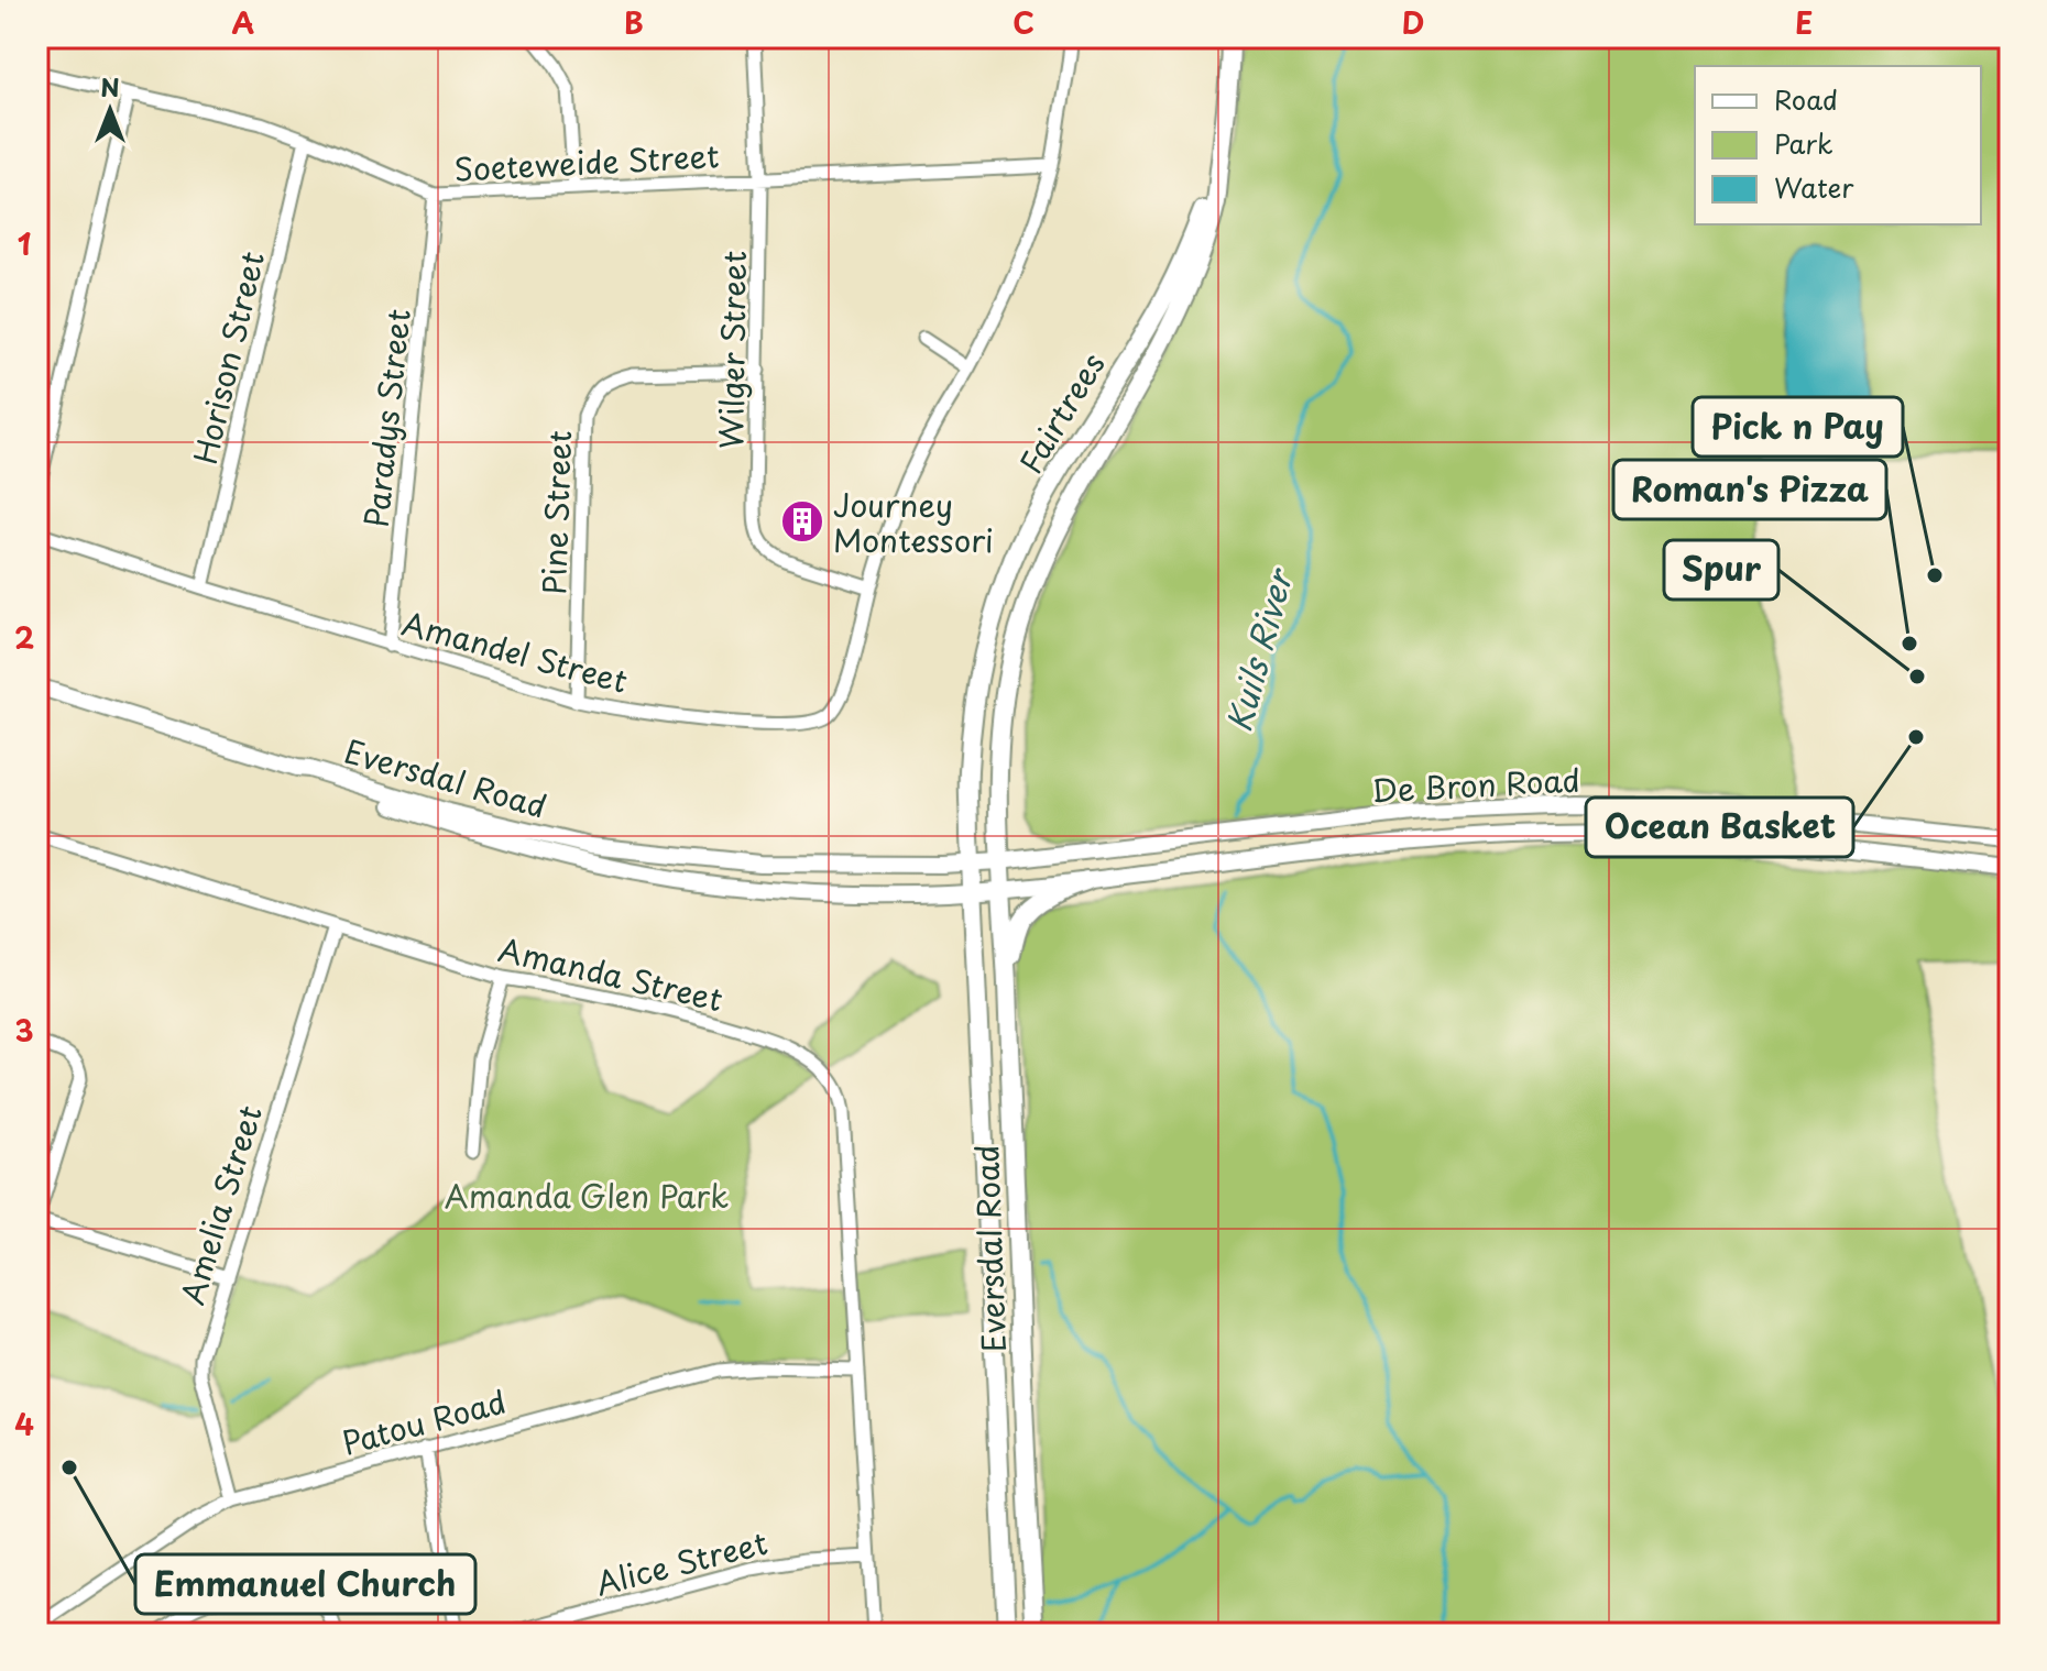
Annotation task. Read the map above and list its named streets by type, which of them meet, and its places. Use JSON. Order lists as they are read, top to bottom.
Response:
{
  "streets": {
    "main road": ["Fairtrees", "Eversdal Road"],
    "street": [
      "Soeteweide Street",
      "Wilger Street",
      "Horison Street",
      "Paradys Street",
      "Pine Street",
      "Amandel Street",
      "De Bron Road",
      "Amanda Street",
      "Amelia Street",
      "Patou Road",
      "Alice Street"
    ]
  },
  "crossings": [
    ["Soeteweide Street", "Wilger Street"],
    ["Soeteweide Street", "Horison Street"],
    ["Soeteweide Street", "Paradys Street"],
    ["Soeteweide Street", "Amandel Street"],
    ["Wilger Street", "Pine Street"],
    ["Wilger Street", "Amandel Street"],
    ["Horison Street", "Amandel Street"],
    ["Fairtrees", "Eversdal Road"],
    ["Fairtrees", "De Bron Road"],
    ["Paradys Street", "Amandel Street"],
    ["Pine Street", "Amandel Street"],
    ["Eversdal Road", "De Bron Road"],
    ["Amanda Street", "Amelia Street"],
    ["Amanda Street", "Patou Road"],
    ["Amanda Street", "Alice Street"],
    ["Amelia Street", "Patou Road"]
  ],
  "water": ["Kuils River"],
  "parks": ["Amanda Glen Park"],
  "places": {
    "building": ["Journey Montessori"],
    "other": [
      "Pick n Pay",
      "Roman's Pizza",
      "Spur",
      "Ocean Basket",
      "Emmanuel Church"
    ]
  },
  "legend": ["Road", "Park", "Water"],
  "north": "top",
  "grid": {
    "columns": [
      "A",
      "B",
      "C",
      "D",
      "E"
    ],
    "rows": [
      "1",
      "2",
      "3",
      "4"
    ]
  }
}
